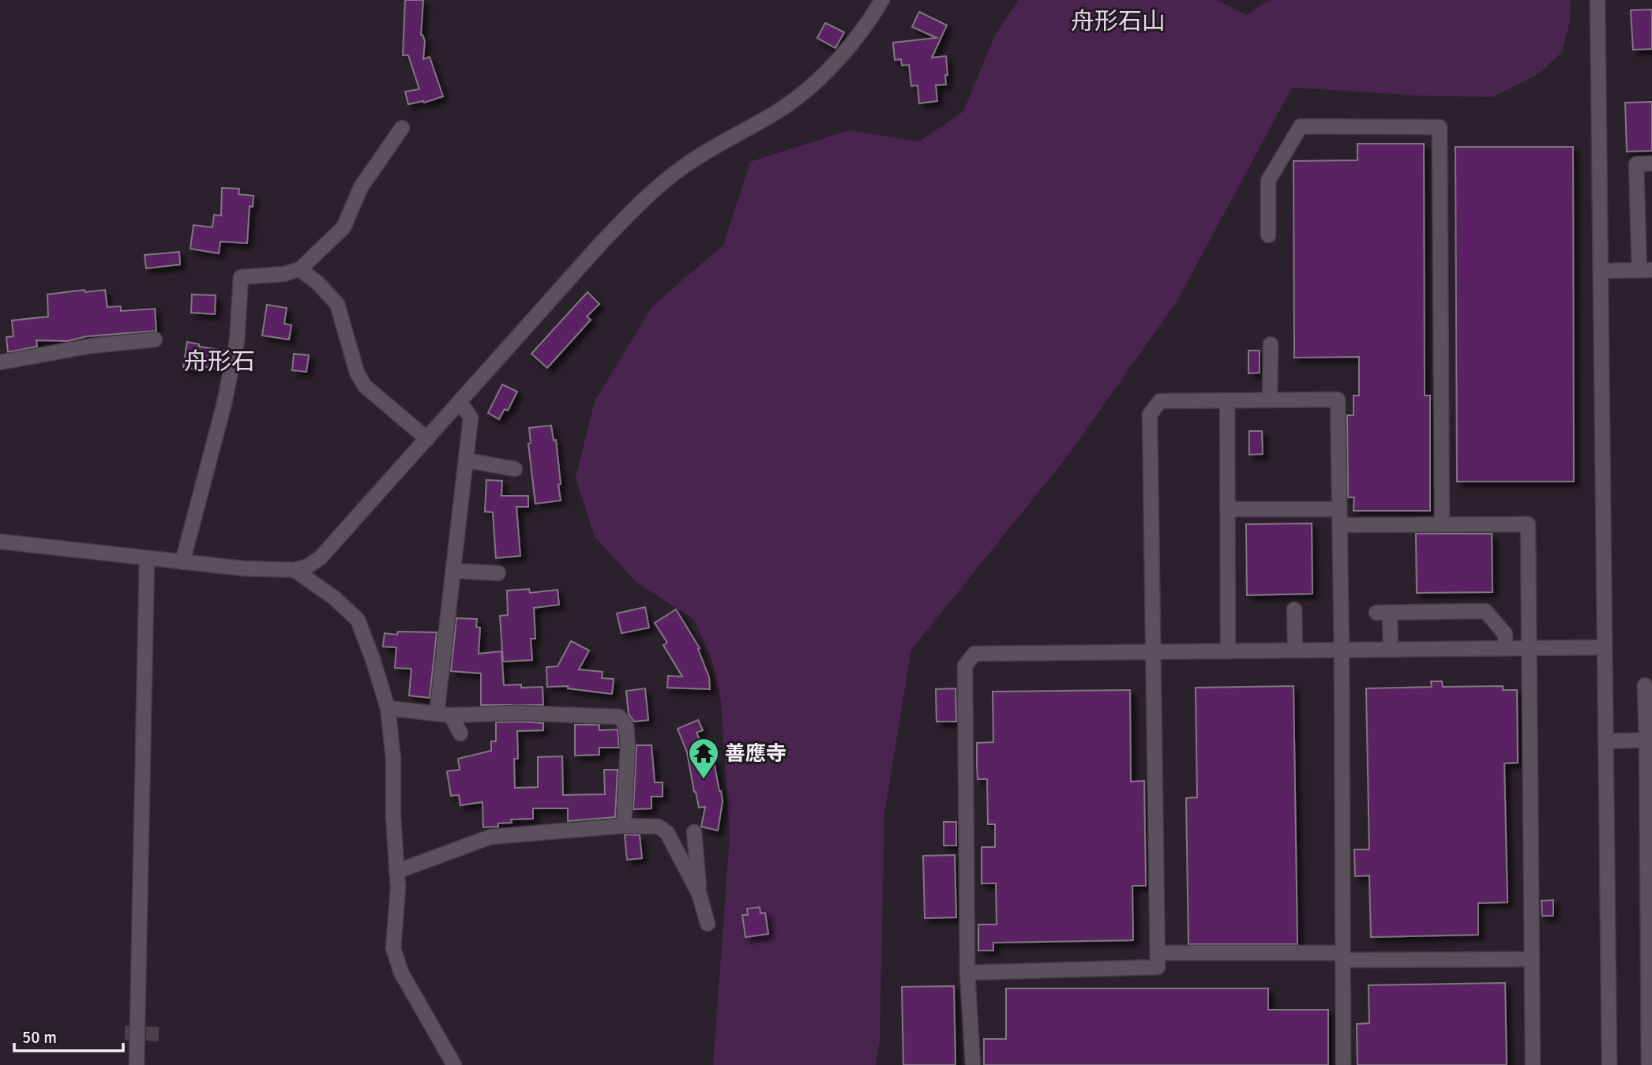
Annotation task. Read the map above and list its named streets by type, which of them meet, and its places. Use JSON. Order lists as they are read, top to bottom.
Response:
{
  "districts": ["舟形石山", "舟形石"],
  "places": {
    "temple": ["善應寺"]
  },
  "scale_bar": "50 m"
}
